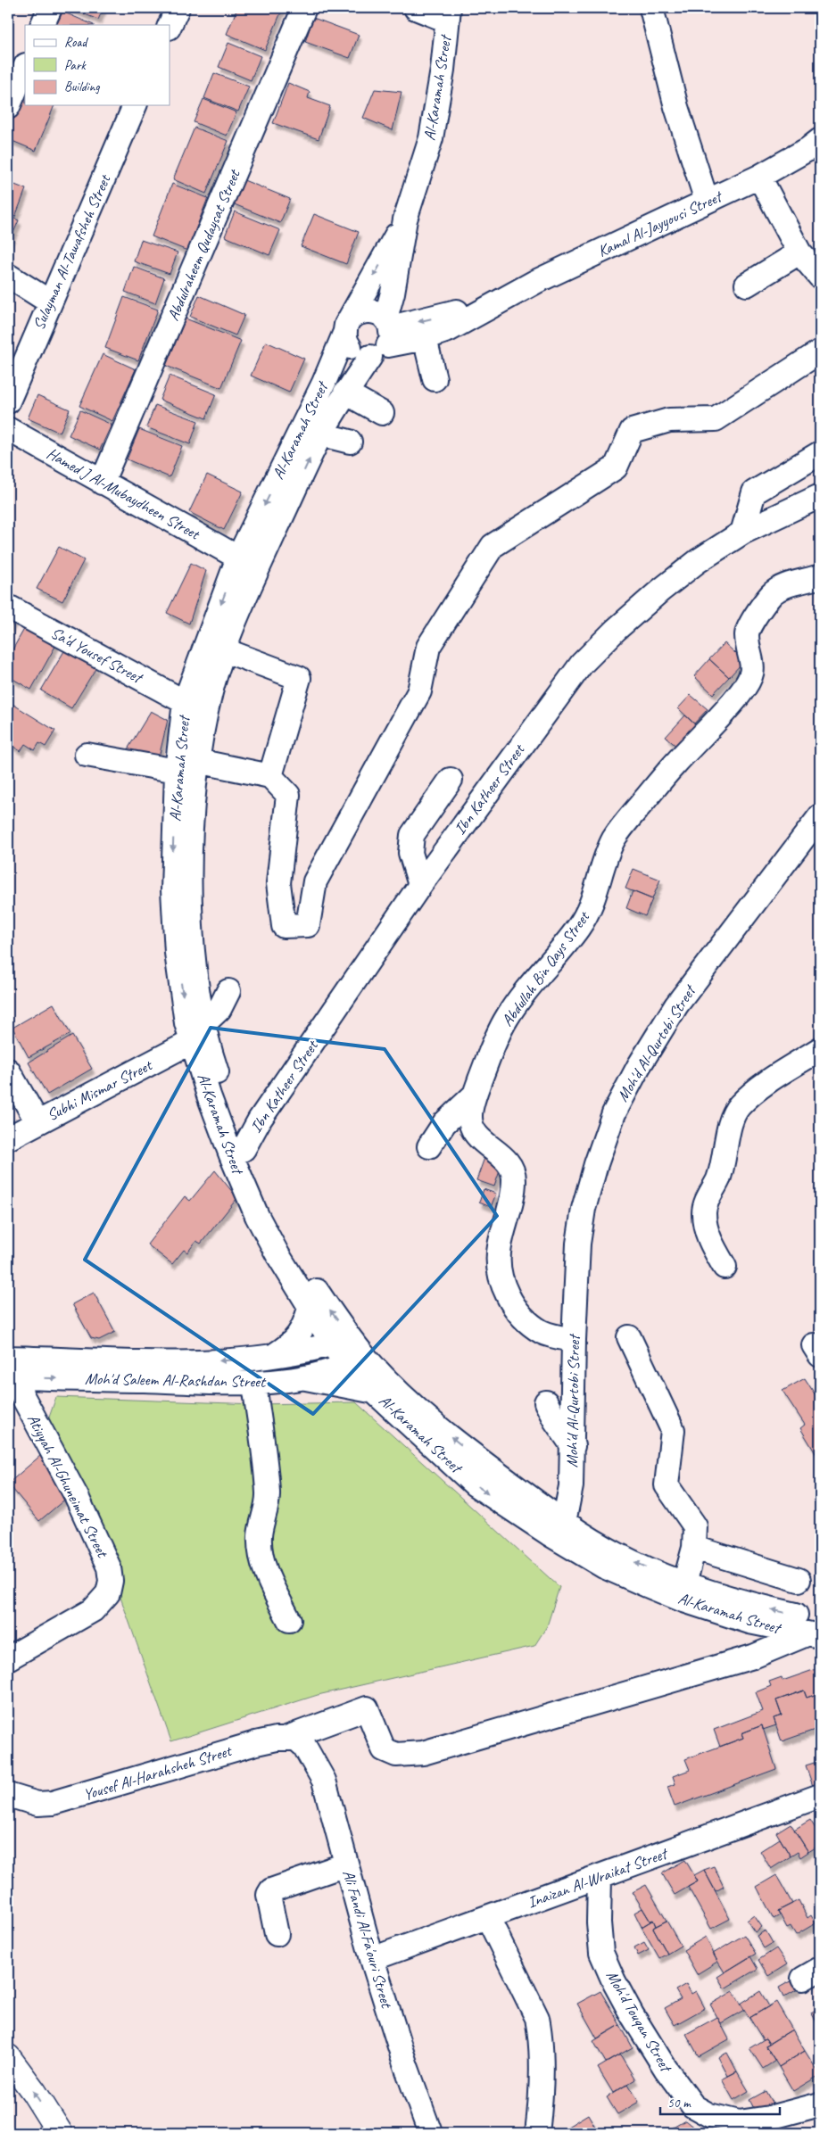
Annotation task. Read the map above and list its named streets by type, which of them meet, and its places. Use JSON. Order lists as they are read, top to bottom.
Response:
{
  "streets": {
    "street": [
      "Al-Karamah Street",
      "Kamal Al-Jayyousi Street",
      "Abdulraheem Qudaysat Street",
      "Sulayman Al-Tawafsheh Street",
      "Hamed J Al-Mubaydheen Street",
      "Sa‘d Yousef Street",
      "Ibn Katheer Street",
      "Abdullah Bin Qays Street",
      "Moh'd Al-Qurtobi Street",
      "Subhi Mismar Street",
      "Moh'd Saleem Al-Rashdan Street",
      "Atiyyah Al-Ghuneimat Street",
      "Yousef Al-Harahsheh Street",
      "Inaizan Al-Wraikat Street",
      "Ali Fandi Al-Fa'ouri Street",
      "Moh'd Touqan Street"
    ]
  },
  "crossings": [
    ["Al-Karamah Street", "Kamal Al-Jayyousi Street"],
    ["Al-Karamah Street", "Hamed J Al-Mubaydheen Street"],
    ["Al-Karamah Street", "Sa‘d Yousef Street"],
    ["Al-Karamah Street", "Ibn Katheer Street"],
    ["Al-Karamah Street", "Moh'd Al-Qurtobi Street"],
    ["Al-Karamah Street", "Subhi Mismar Street"],
    ["Al-Karamah Street", "Moh'd Saleem Al-Rashdan Street"],
    ["Al-Karamah Street", "Yousef Al-Harahsheh Street"],
    ["Abdulraheem Qudaysat Street", "Hamed J Al-Mubaydheen Street"],
    ["Abdullah Bin Qays Street", "Moh'd Al-Qurtobi Street"],
    ["Moh'd Saleem Al-Rashdan Street", "Atiyyah Al-Ghuneimat Street"],
    ["Yousef Al-Harahsheh Street", "Ali Fandi Al-Fa'ouri Street"],
    ["Inaizan Al-Wraikat Street", "Ali Fandi Al-Fa'ouri Street"],
    ["Inaizan Al-Wraikat Street", "Moh'd Touqan Street"]
  ],
  "legend": ["Road", "Park", "Building"],
  "scale_bar": "50 m"
}
